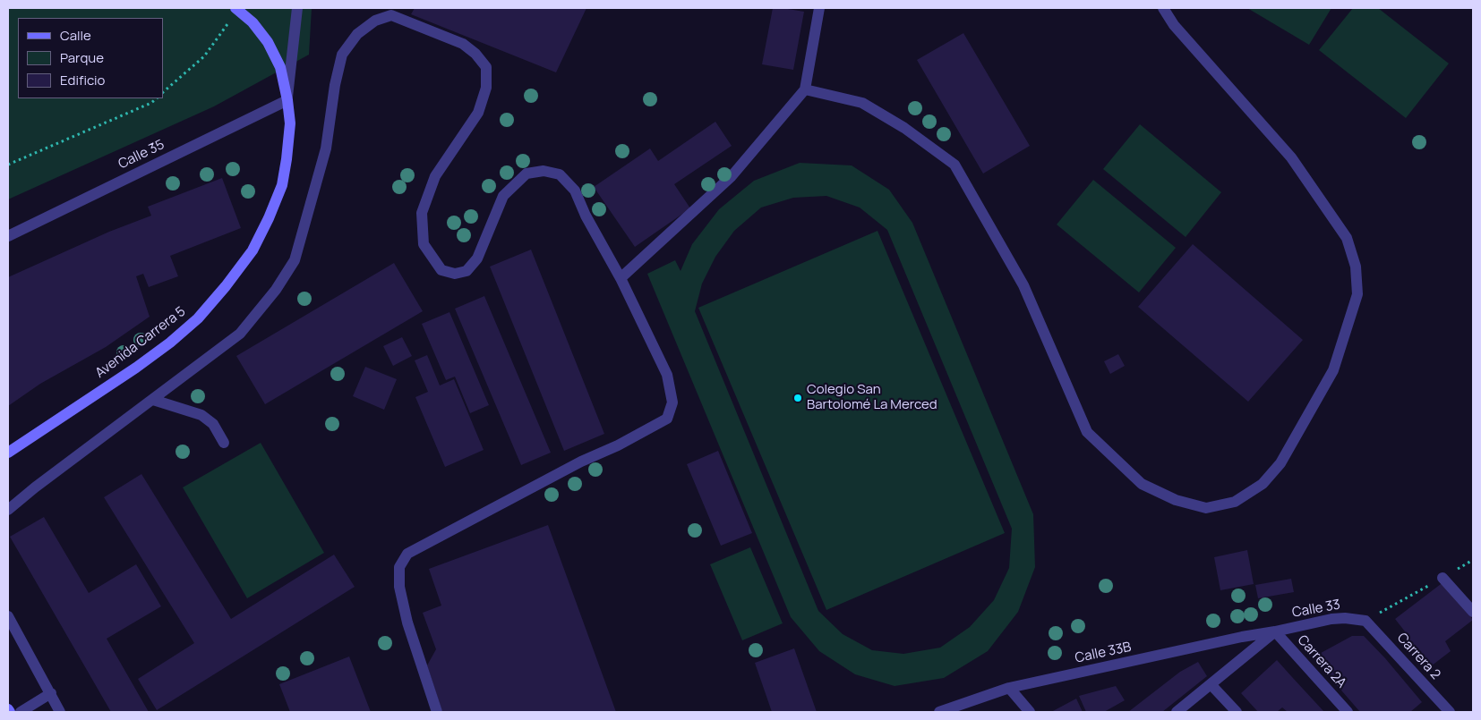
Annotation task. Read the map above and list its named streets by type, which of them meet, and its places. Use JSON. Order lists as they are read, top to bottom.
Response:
{
  "streets": {
    "main road": ["Avenida Carrera 5"],
    "street": [
      "Calle 35",
      "Calle 33",
      "Calle 33B",
      "Carrera 2",
      "Carrera 2A"
    ]
  },
  "crossings": [
    ["Calle 35", "Avenida Carrera 5"],
    ["Calle 33", "Calle 33B"],
    ["Calle 33", "Carrera 2"],
    ["Calle 33", "Carrera 2A"],
    ["Calle 33B", "Carrera 2A"]
  ],
  "places": ["Colegio San Bartolomé La Merced"],
  "legend": ["Calle", "Parque", "Edificio"]
}
